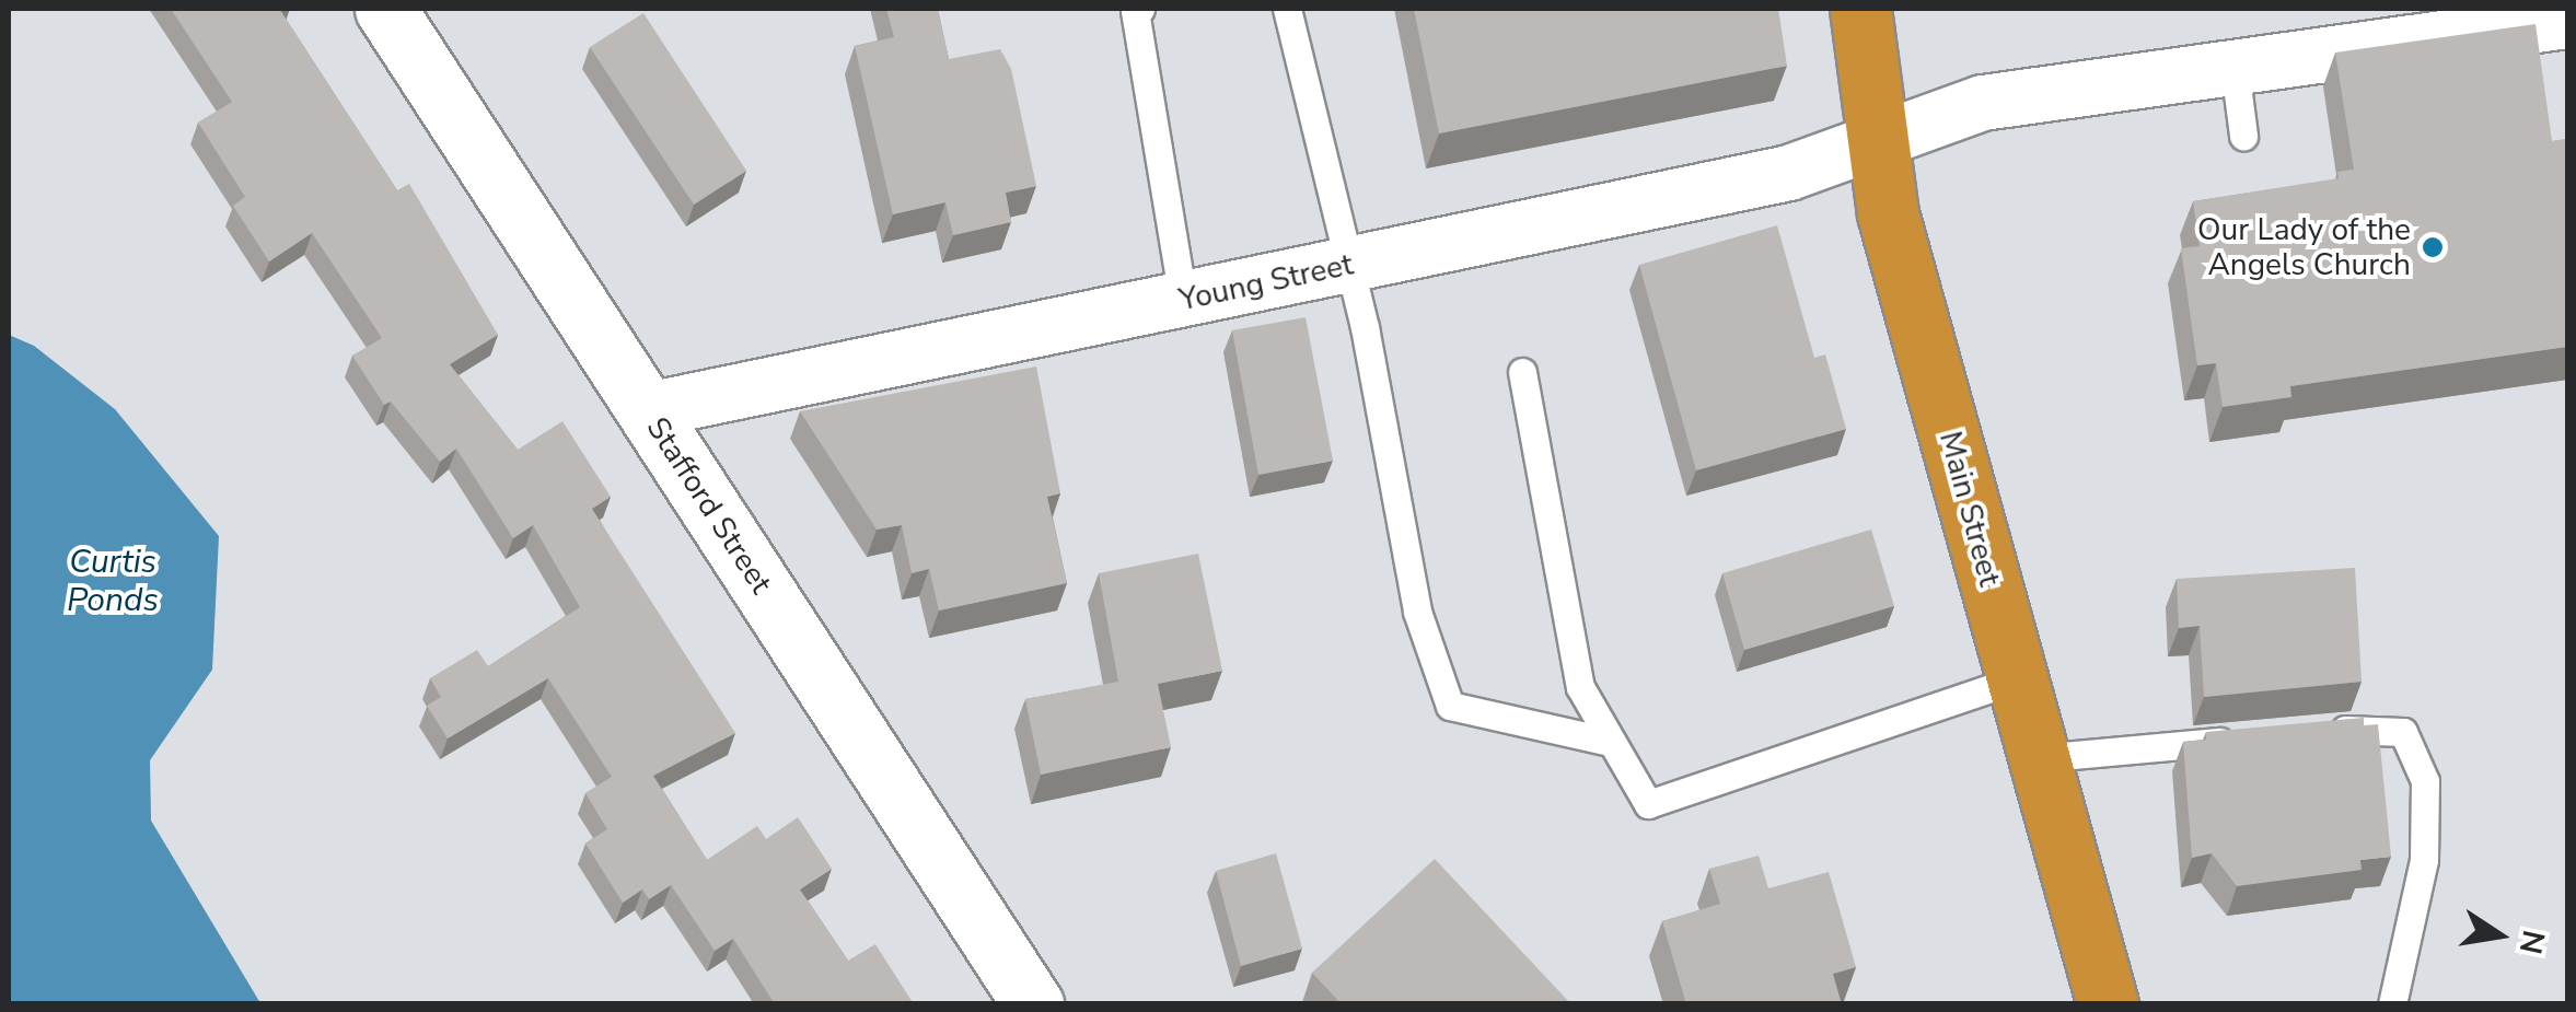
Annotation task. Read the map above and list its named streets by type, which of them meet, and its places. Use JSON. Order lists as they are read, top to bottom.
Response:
{
  "streets": {
    "highway": ["Main Street"],
    "main road": ["Stafford Street"],
    "street": ["Young Street"]
  },
  "crossings": [
    ["Young Street", "Stafford Street"],
    ["Young Street", "Main Street"]
  ],
  "water": ["Curtis Ponds"],
  "places": ["Our Lady of the Angels Church"],
  "north": "right"
}
